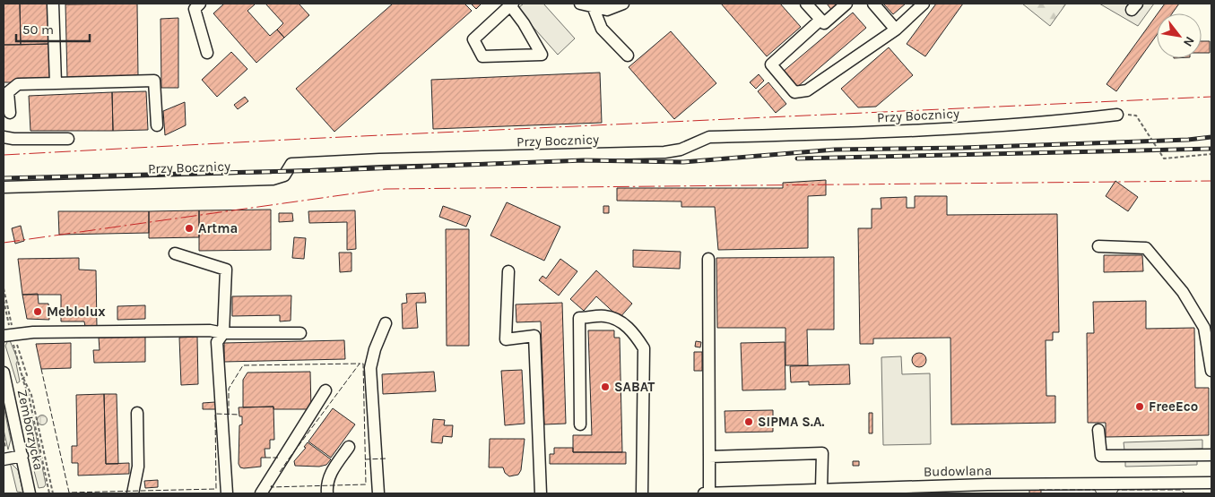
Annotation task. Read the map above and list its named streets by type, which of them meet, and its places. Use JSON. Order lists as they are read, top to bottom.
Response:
{
  "streets": {
    "street": ["Przy Bocznicy", "Zemborzycka", "Budowlana"]
  },
  "places": [
    "Artma",
    "Meblolux",
    "SABAT",
    "FreeEco",
    "SIPMA S.A."
  ],
  "scale_bar": "50 m",
  "north": "bottom right"
}
